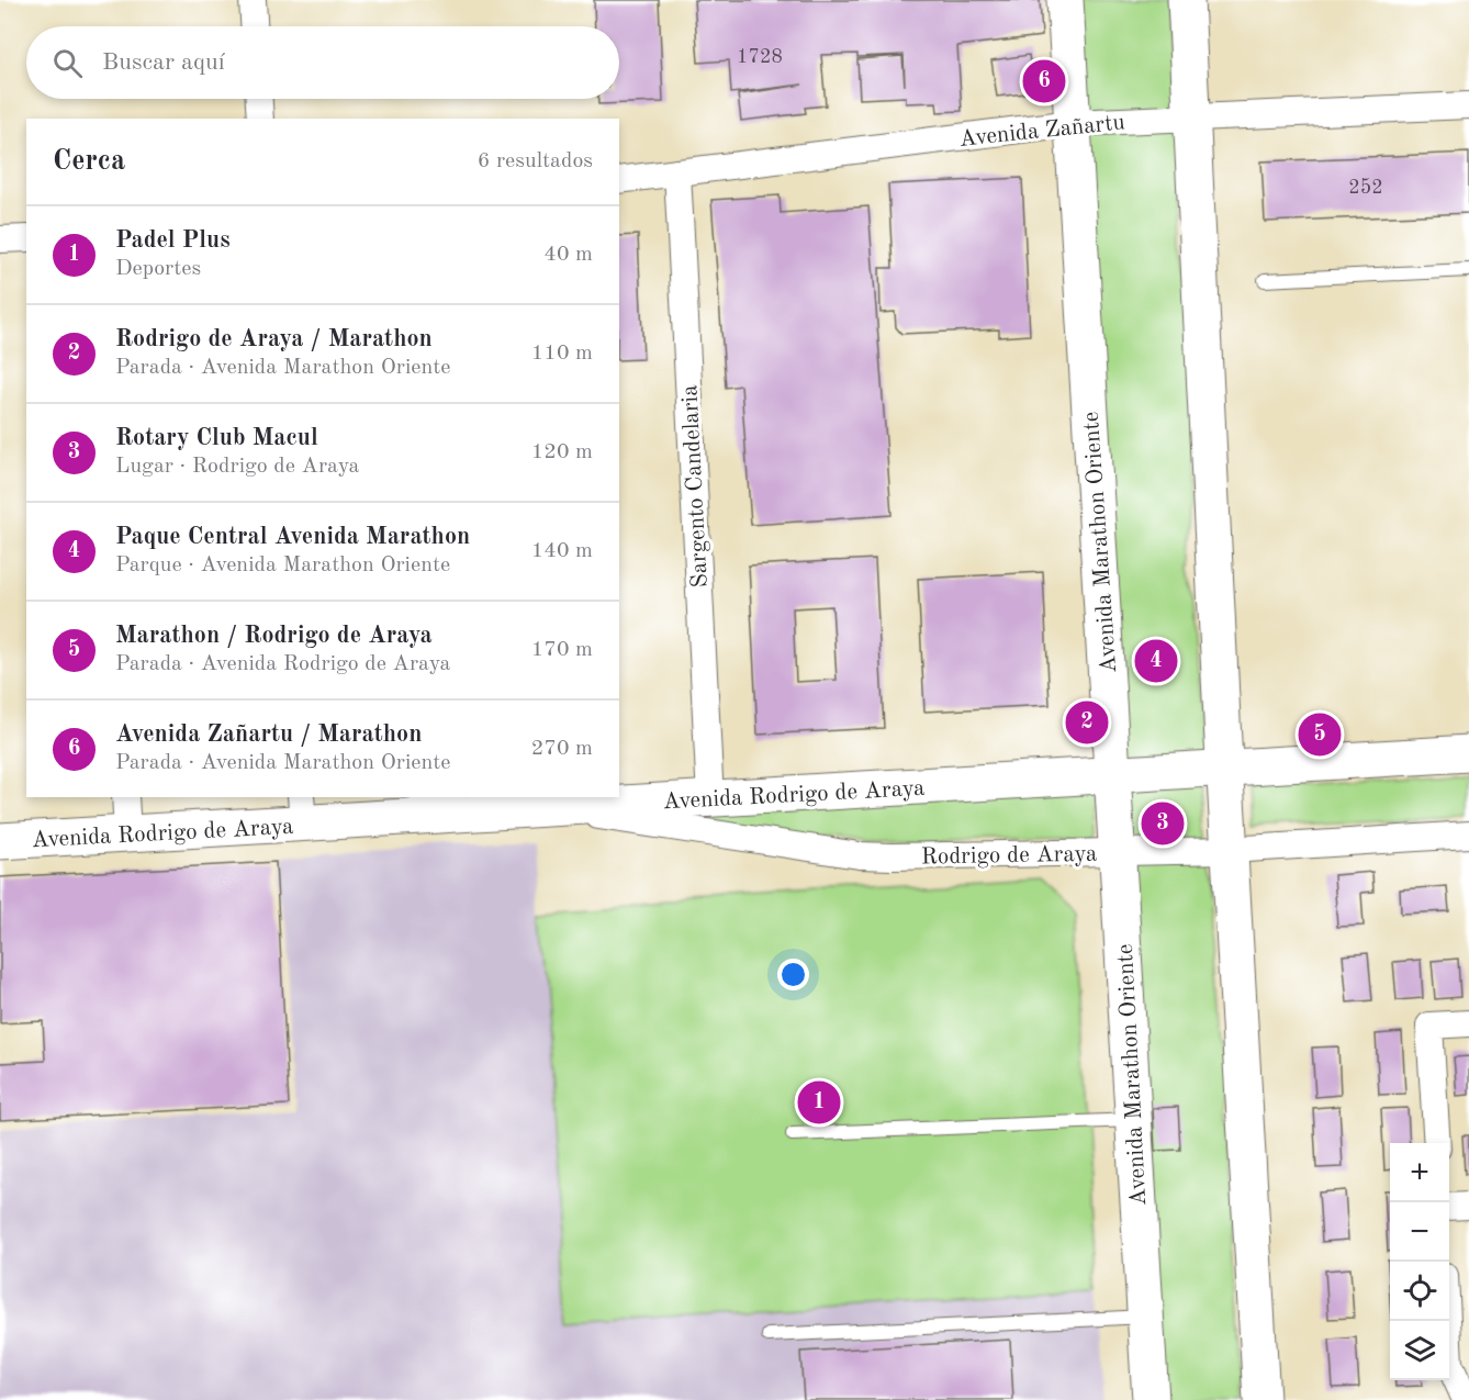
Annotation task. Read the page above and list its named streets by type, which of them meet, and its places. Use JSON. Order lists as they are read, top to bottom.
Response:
{
  "streets": {
    "main road": ["Avenida Marathon Oriente", "Avenida Rodrigo de Araya"],
    "street": ["Avenida Zañartu", "Sargento Candelaria", "Rodrigo de Araya"]
  },
  "crossings": [
    ["Avenida Zañartu", "Sargento Candelaria"],
    ["Avenida Zañartu", "Avenida Marathon Oriente"],
    ["Sargento Candelaria", "Avenida Rodrigo de Araya"],
    ["Avenida Marathon Oriente", "Avenida Rodrigo de Araya"],
    ["Avenida Marathon Oriente", "Rodrigo de Araya"],
    ["Avenida Rodrigo de Araya", "Rodrigo de Araya"]
  ],
  "house_numbers": ["1728", "252"],
  "page": {
    "search": "Buscar aquí",
    "pins": [
      "6",
      "4",
      "2",
      "5",
      "3",
      "1"
    ],
    "heading": ["Cerca", "6 resultados"],
    "list": [
      {
        "mark": "1",
        "name": "Padel Plus",
        "note": "Deportes",
        "value": "40 m"
      },
      {
        "mark": "2",
        "name": "Rodrigo de Araya / Marathon",
        "note": "Parada · Avenida Marathon Oriente",
        "value": "110 m"
      },
      {
        "mark": "3",
        "name": "Rotary Club Macul",
        "note": "Lugar · Rodrigo de Araya",
        "value": "120 m"
      },
      {
        "mark": "4",
        "name": "Paque Central Avenida Marathon",
        "note": "Parque · Avenida Marathon Oriente",
        "value": "140 m"
      },
      {
        "mark": "5",
        "name": "Marathon / Rodrigo de Araya",
        "note": "Parada · Avenida Rodrigo de Araya",
        "value": "170 m"
      },
      {
        "mark": "6",
        "name": "Avenida Zañartu / Marathon",
        "note": "Parada · Avenida Marathon Oriente",
        "value": "270 m"
      }
    ],
    "map_buttons": ["+", "−"]
  }
}
